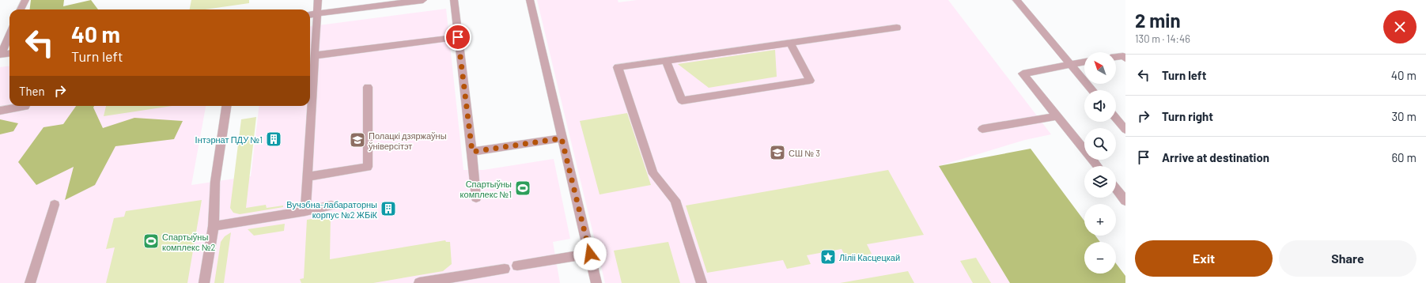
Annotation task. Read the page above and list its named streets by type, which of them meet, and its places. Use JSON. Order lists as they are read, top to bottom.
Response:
{
  "places": {
    "building": ["Інтэрнат ПДУ №1", "Вучэбна-лабараторны корпус №2 ЖБіК"],
    "school or university": ["Полацкі дзяржаўны ўніверсітэт", "СШ № 3"],
    "sports": ["Спартыўны комплекс №1", "Спартыўны комплекс №2"],
    "place": ["Ліліі Касцецкай"]
  },
  "north": "top left",
  "page": {
    "heading": ["2 min", "130 m · 14:46"],
    "turn": ["40 m", "Turn left"],
    "map_buttons": ["+", "−"],
    "list": [
      {
        "name": "Turn left",
        "value": "40 m"
      },
      {
        "name": "Turn right",
        "value": "30 m"
      },
      {
        "name": "Arrive at destination",
        "value": "60 m"
      }
    ],
    "then": "Then",
    "buttons": ["Exit", "Share"]
  }
}
